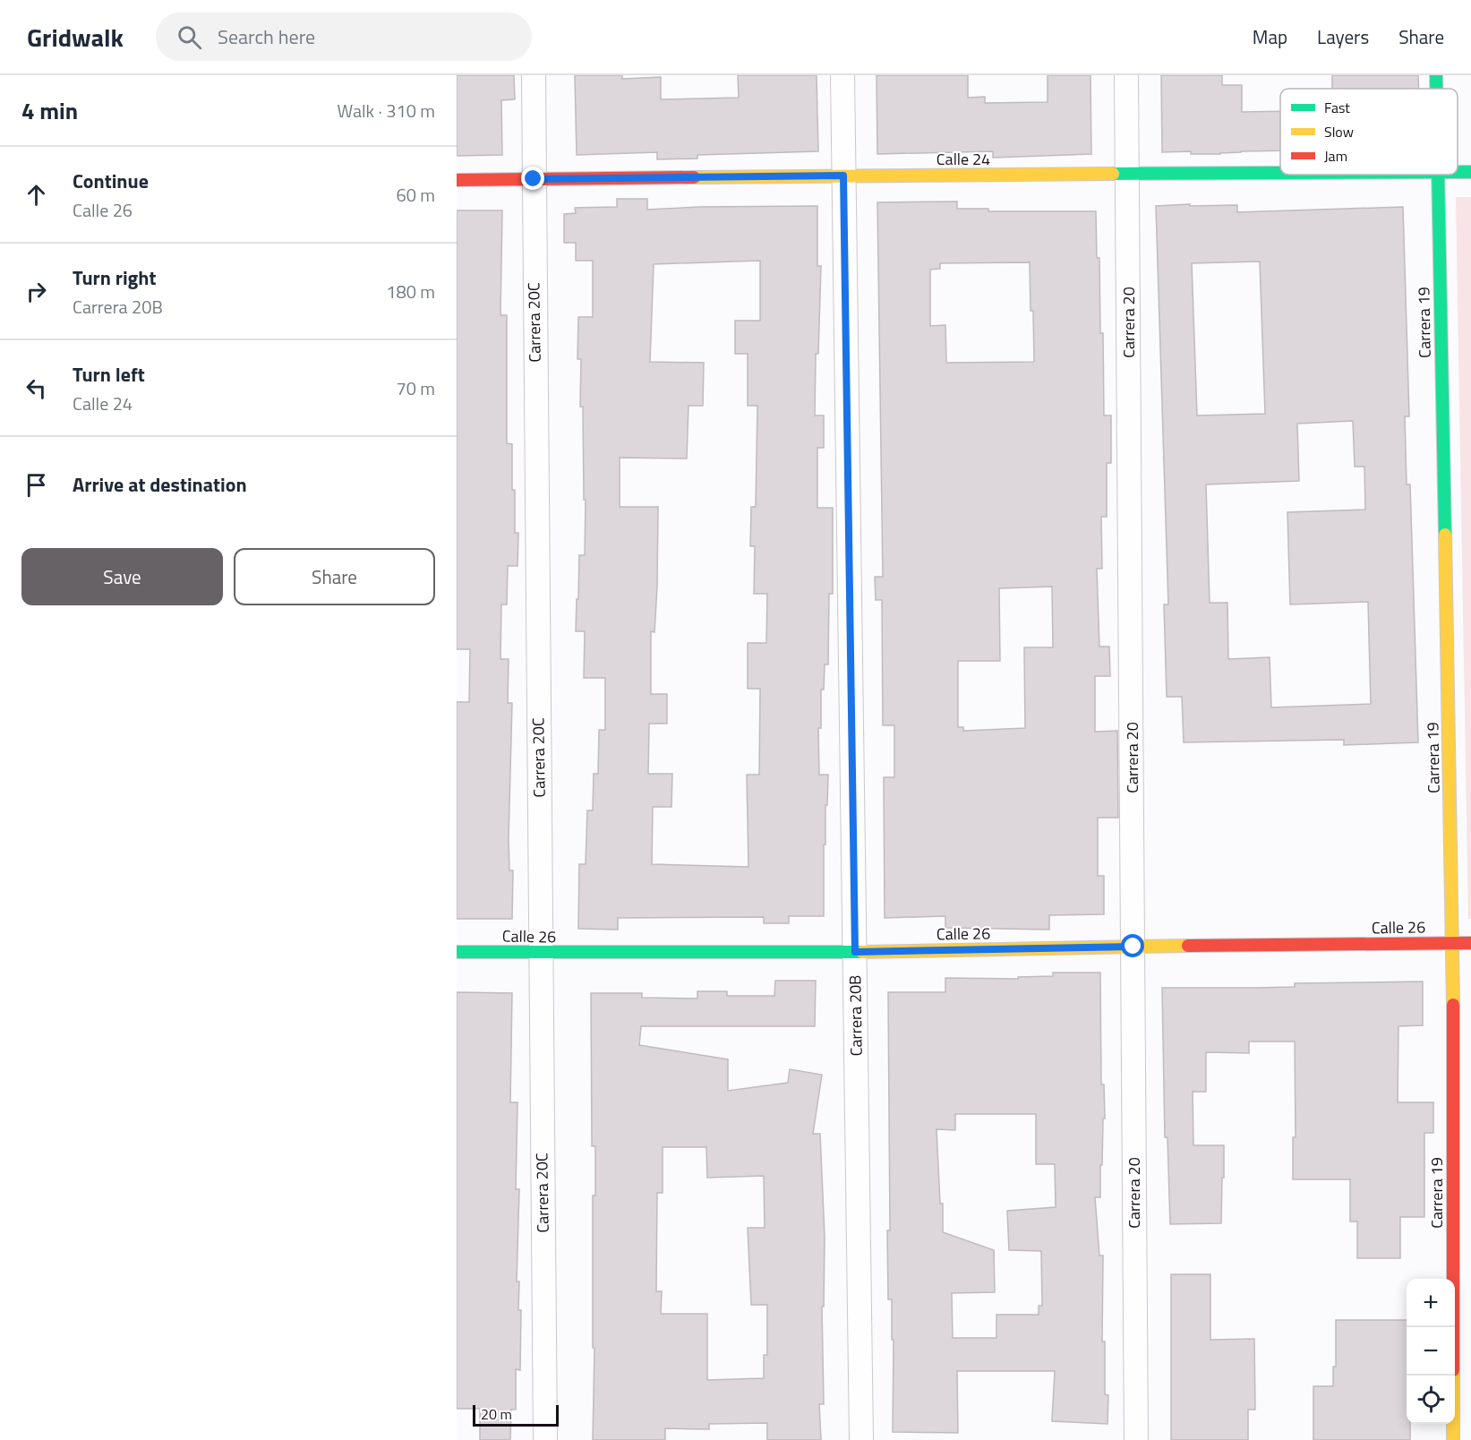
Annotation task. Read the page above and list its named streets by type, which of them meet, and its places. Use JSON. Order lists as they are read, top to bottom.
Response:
{
  "streets": {
    "street": [
      "Calle 24",
      "Carrera 20C",
      "Carrera 20",
      "Carrera 19",
      "Calle 26",
      "Carrera 20B"
    ]
  },
  "crossings": [
    ["Calle 24", "Carrera 20C"],
    ["Calle 24", "Carrera 20"],
    ["Calle 24", "Carrera 20B"],
    ["Carrera 20C", "Calle 26"],
    ["Carrera 20", "Calle 26"],
    ["Carrera 19", "Calle 26"],
    ["Calle 26", "Carrera 20B"]
  ],
  "legend": ["Fast", "Slow", "Jam"],
  "scale_bar": "20 m",
  "page": {
    "header": "Gridwalk",
    "search": "Search here",
    "nav": ["Map", "Layers", "Share"],
    "heading": ["4 min", "Walk · 310 m"],
    "list": [
      ["Continue", "Calle 26", "60 m"],
      ["Turn right", "Carrera 20B", "180 m"],
      ["Turn left", "Calle 24", "70 m"],
      "Arrive at destination"
    ],
    "buttons": ["Save", "Share"],
    "map_buttons": ["+", "−"],
    "scale": "20 m"
  }
}
